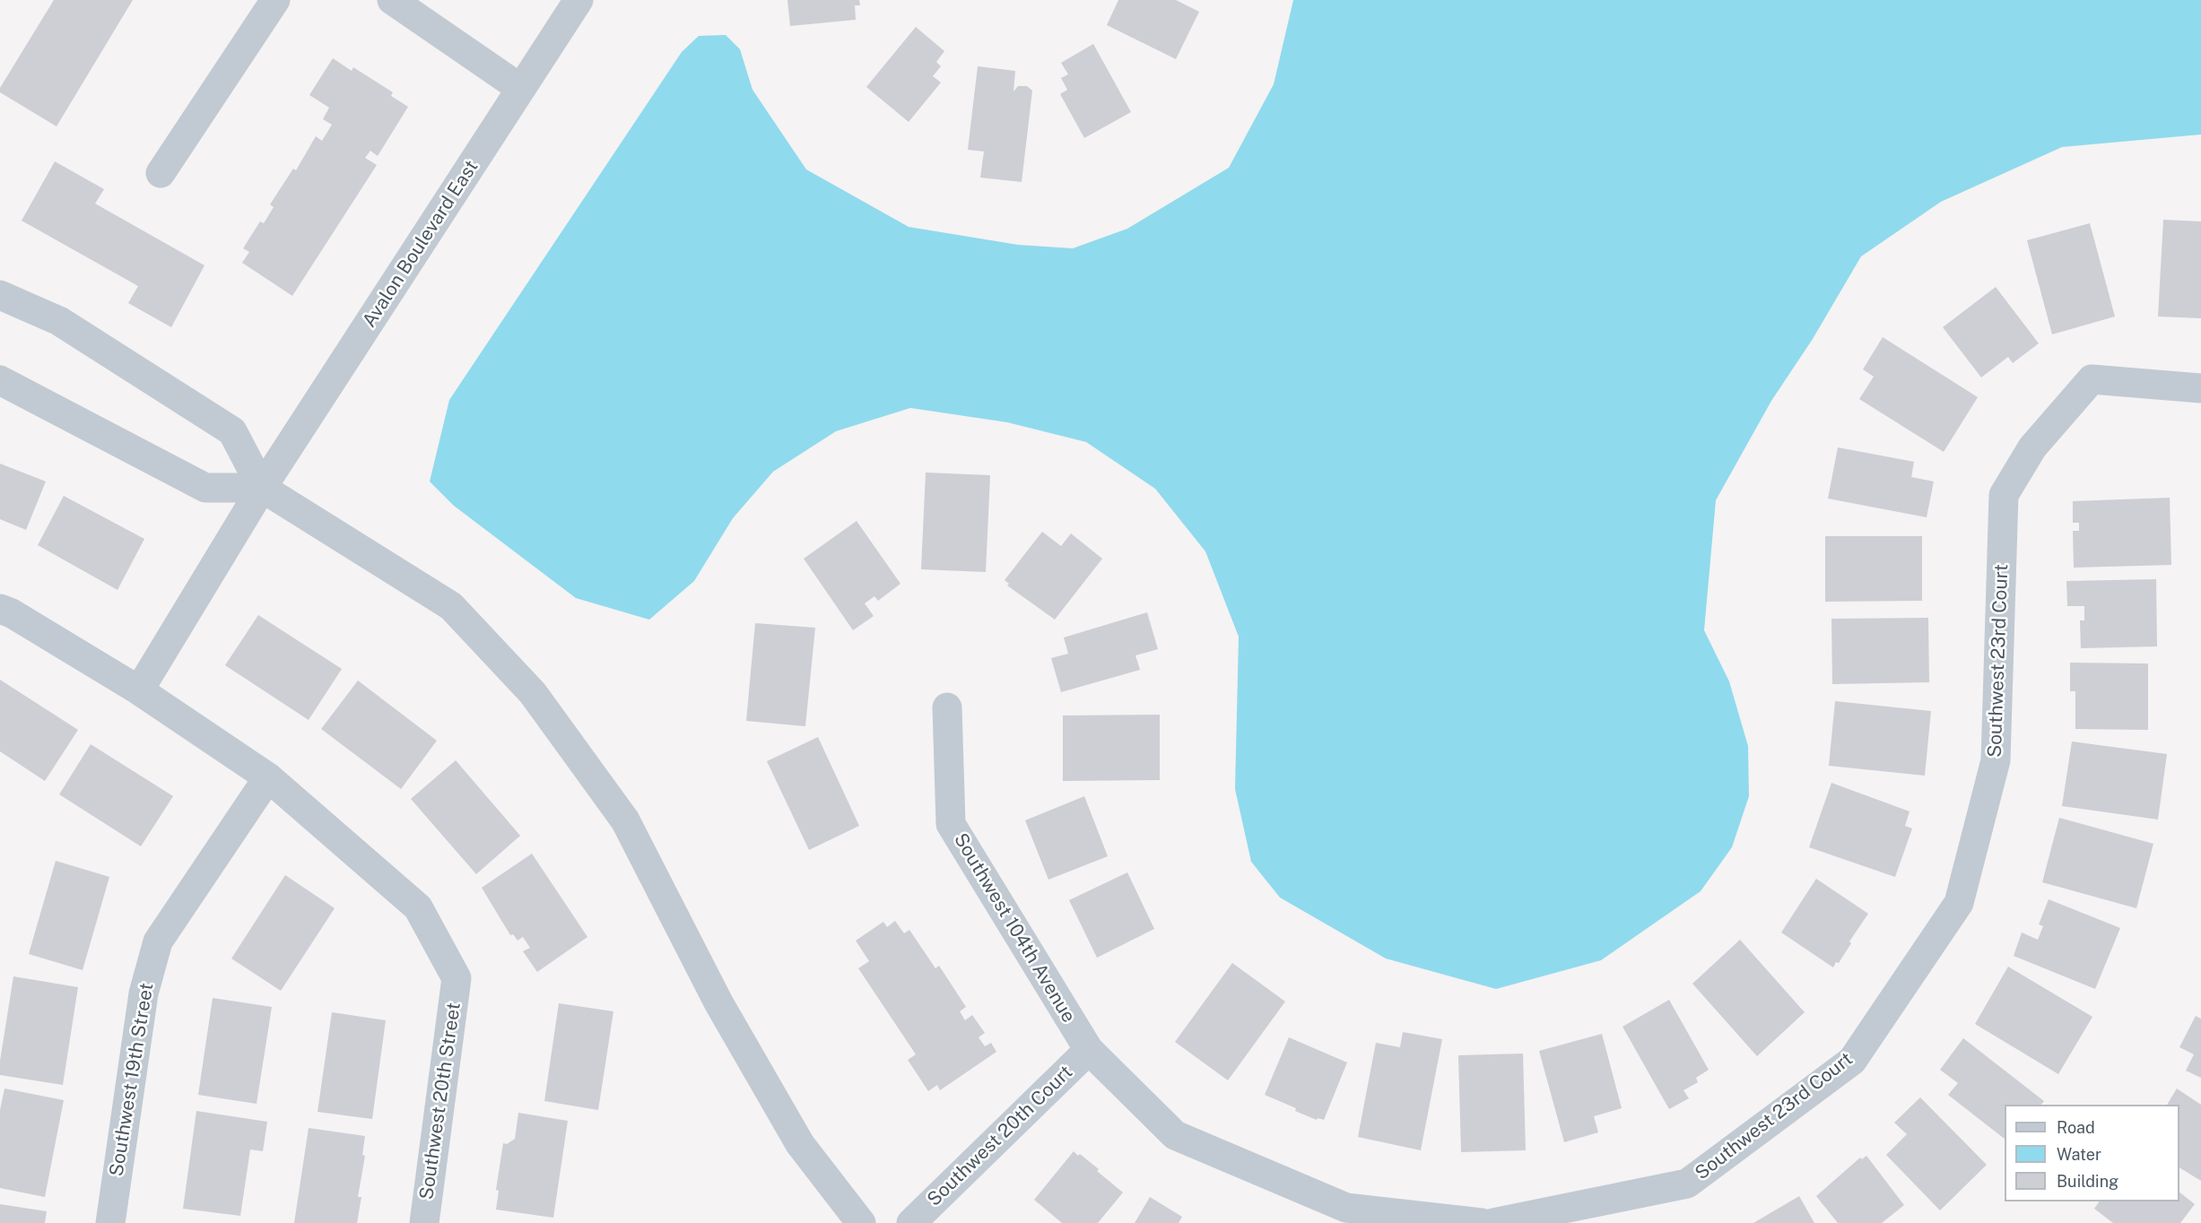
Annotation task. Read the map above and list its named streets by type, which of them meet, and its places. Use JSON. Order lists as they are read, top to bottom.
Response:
{
  "streets": {
    "street": [
      "Avalon Boulevard East",
      "Southwest 23rd Court",
      "Southwest 104th Avenue",
      "Southwest 19th Street",
      "Southwest 20th Street",
      "Southwest 20th Court"
    ]
  },
  "crossings": [
    ["Southwest 104th Avenue", "Southwest 20th Court"],
    ["Southwest 19th Street", "Southwest 20th Street"]
  ],
  "legend": ["Road", "Water", "Building"]
}
